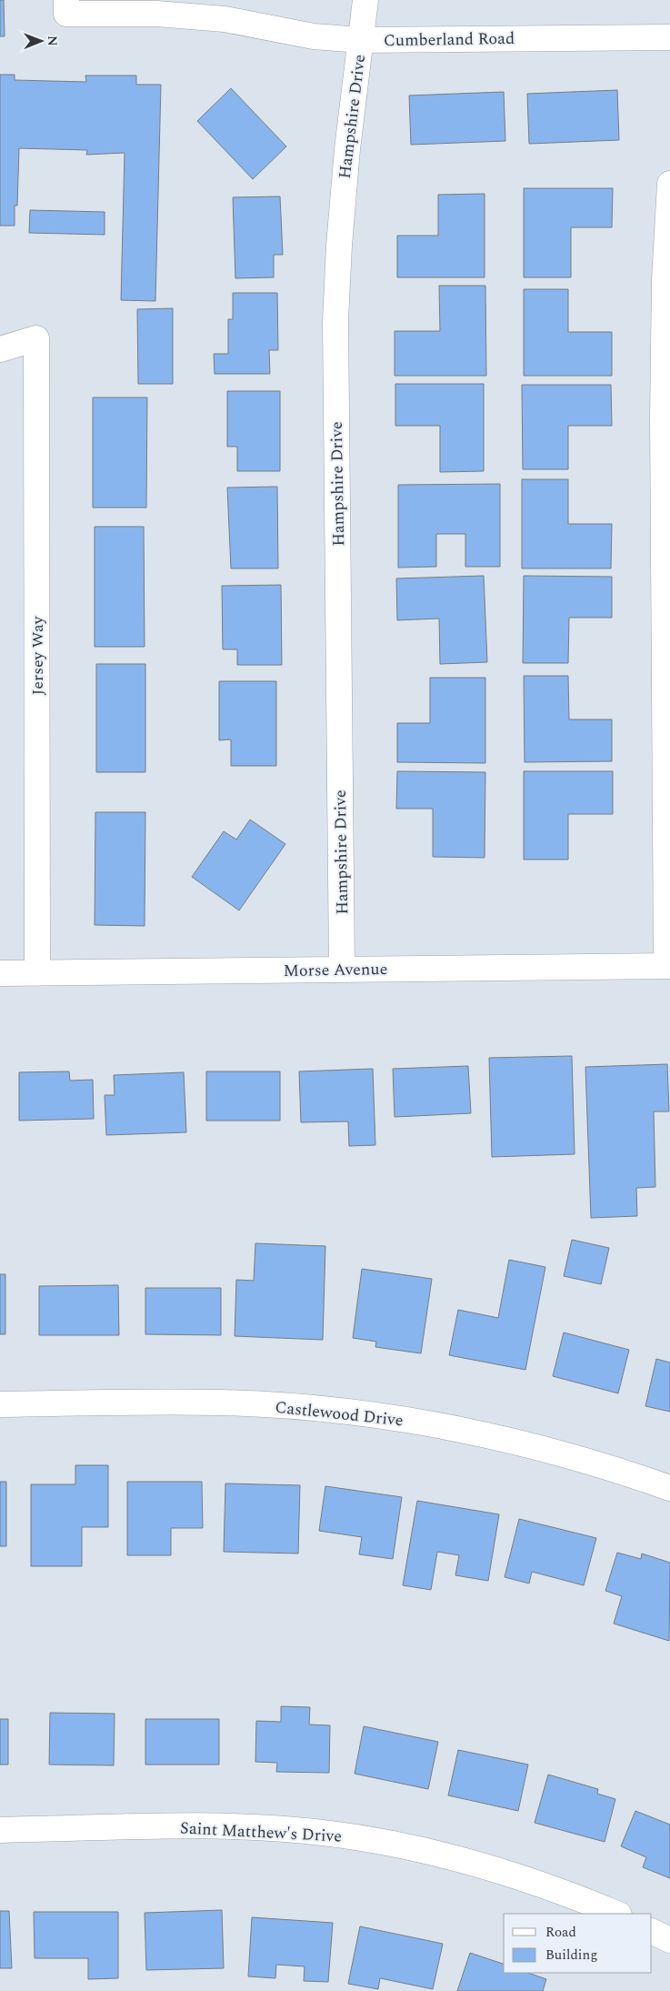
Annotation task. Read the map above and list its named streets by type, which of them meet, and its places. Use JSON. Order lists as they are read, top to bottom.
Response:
{
  "streets": {
    "street": [
      "Cumberland Road",
      "Hampshire Drive",
      "Jersey Way",
      "Morse Avenue",
      "Castlewood Drive",
      "Saint Matthew's Drive"
    ]
  },
  "crossings": [
    ["Cumberland Road", "Hampshire Drive"],
    ["Hampshire Drive", "Morse Avenue"],
    ["Jersey Way", "Morse Avenue"]
  ],
  "legend": ["Road", "Building"],
  "north": "right"
}
